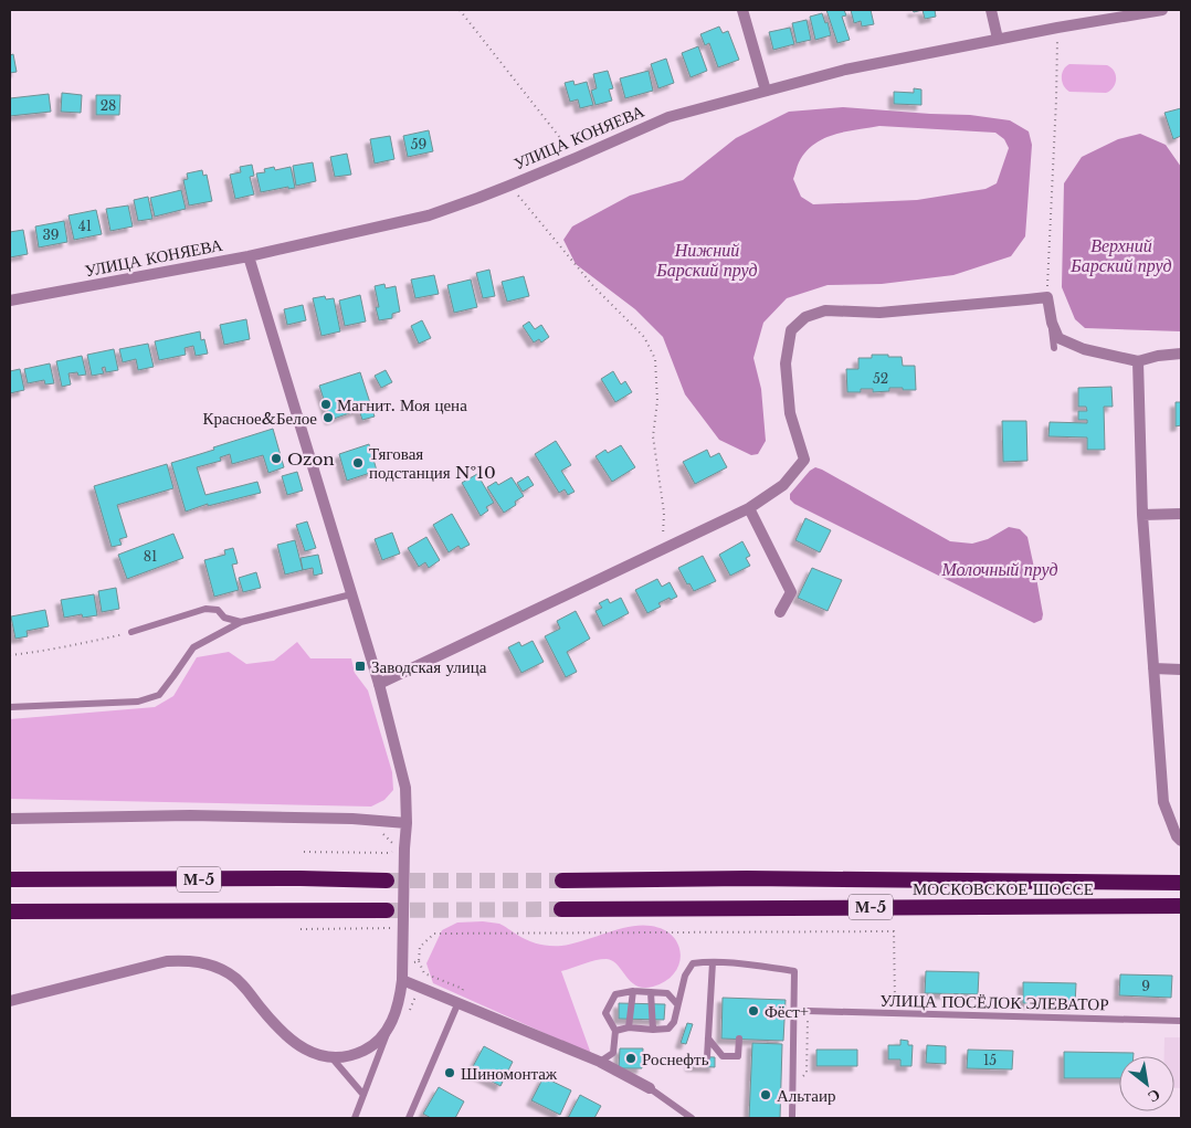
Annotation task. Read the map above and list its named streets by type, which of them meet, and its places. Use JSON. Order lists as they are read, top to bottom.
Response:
{
  "streets": {
    "highway": ["М-5", "МОСКОВСКОЕ ШОССЕ"],
    "street": ["УЛИЦА КОНЯЕВА"],
    "lane": ["УЛИЦА ПОСЁЛОК ЭЛЕВАТОР"]
  },
  "water": ["Верхний Барский пруд", "Нижний Барский пруд", "Молочный пруд"],
  "places": {
    "other": [
      "Магнит. Моя цена",
      "Красное&Белое",
      "Ozon",
      "Тяговая подстанция №10",
      "Фёст+",
      "Роснефть",
      "Шиномонтаж",
      "Альтаир"
    ],
    "transit": ["Заводская улица"]
  },
  "house_numbers": [
    "28",
    "59",
    "41",
    "39",
    "52",
    "81",
    "9",
    "15"
  ],
  "north": "bottom right"
}
